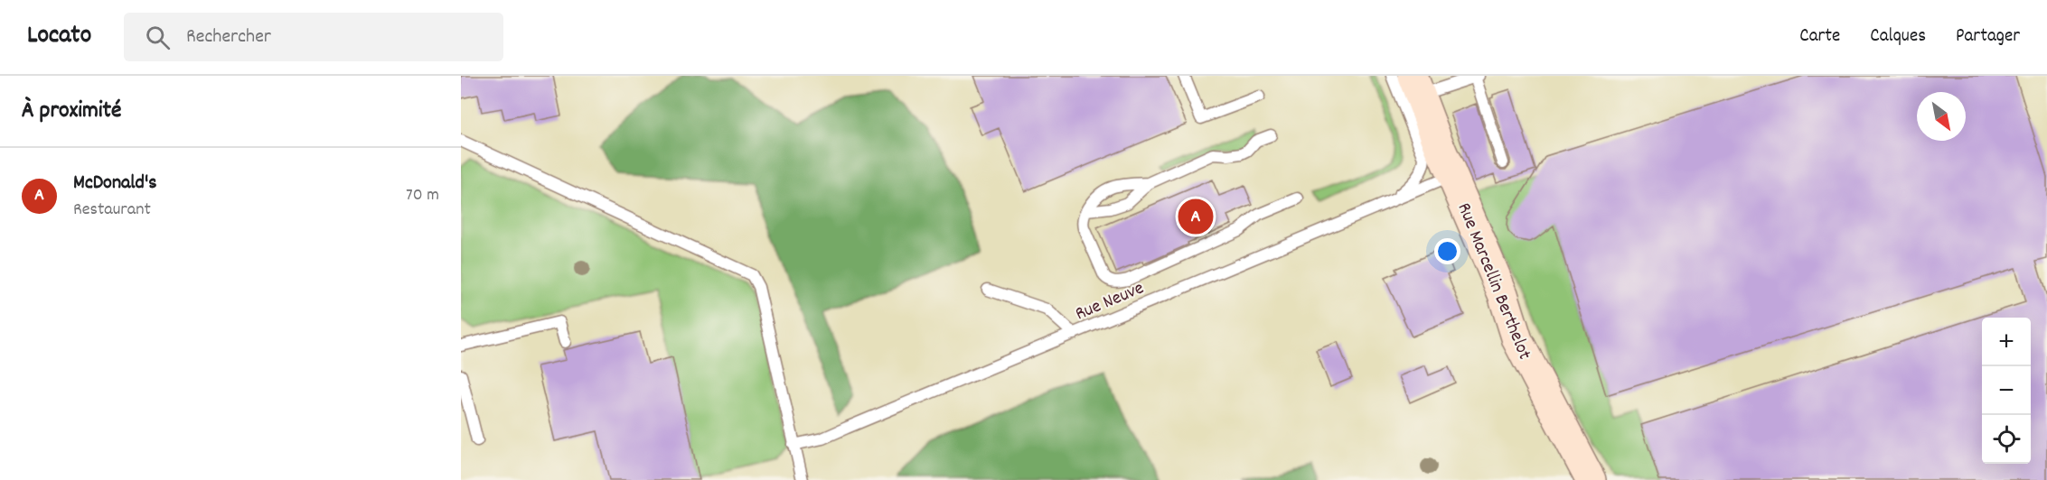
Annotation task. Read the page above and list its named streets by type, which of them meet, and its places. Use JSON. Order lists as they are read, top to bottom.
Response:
{
  "streets": {
    "main road": ["Rue Marcellin Berthelot"],
    "lane": ["Rue Neuve"]
  },
  "crossings": [
    ["Rue Marcellin Berthelot", "Rue Neuve"]
  ],
  "north": "bottom right",
  "page": {
    "header": "Locato",
    "search": "Rechercher",
    "nav": ["Carte", "Calques", "Partager"],
    "heading": "À proximité",
    "list": [
      {
        "mark": "A",
        "name": "McDonald's",
        "note": "Restaurant",
        "value": "70 m"
      }
    ],
    "pins": "A",
    "map_buttons": ["+", "−"]
  }
}
